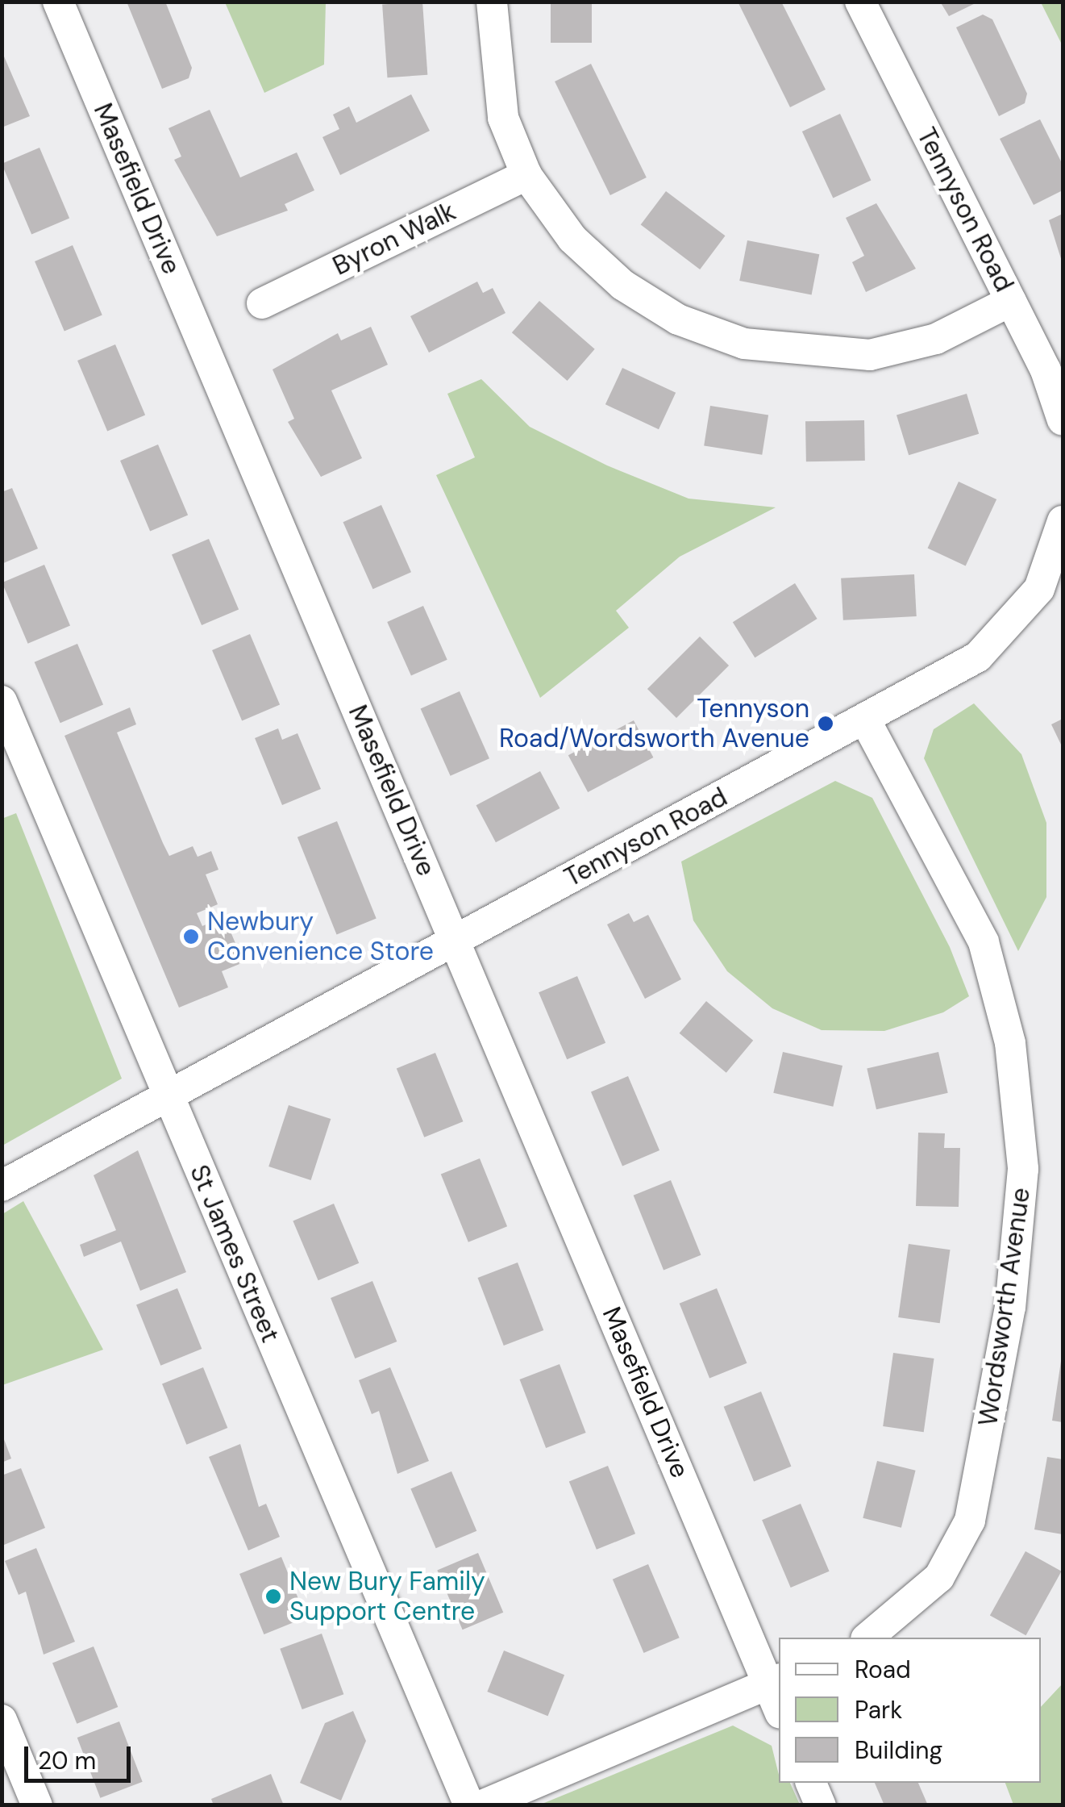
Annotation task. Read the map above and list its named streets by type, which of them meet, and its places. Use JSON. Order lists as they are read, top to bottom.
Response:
{
  "streets": {
    "street": [
      "Masefield Drive",
      "Tennyson Road",
      "Byron Walk",
      "St James Street",
      "Wordsworth Avenue"
    ]
  },
  "crossings": [
    ["Masefield Drive", "Tennyson Road"],
    ["Tennyson Road", "St James Street"],
    ["Tennyson Road", "Wordsworth Avenue"]
  ],
  "places": ["Tennyson Road/Wordsworth Avenue", "Newbury Convenience Store", "New Bury Family Support Centre"],
  "legend": ["Road", "Park", "Building"],
  "scale_bar": "20 m"
}
